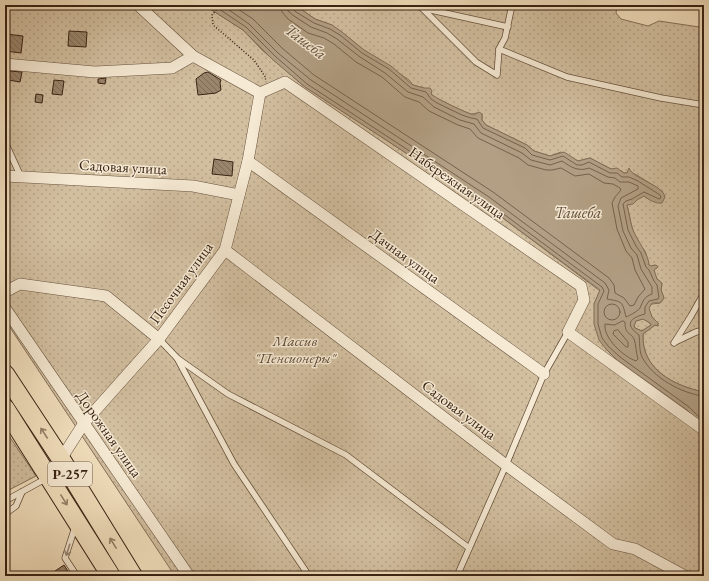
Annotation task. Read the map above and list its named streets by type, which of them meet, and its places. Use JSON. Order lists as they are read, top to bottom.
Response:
{
  "streets": {
    "highway": ["Р-257"],
    "street": [
      "Садовая улица",
      "Набережная улица",
      "Дачная улица",
      "Песочная улица",
      "Дорожная улица"
    ]
  },
  "crossings": [
    ["Садовая улица", "Песочная улица"],
    ["Набережная улица", "Песочная улица"],
    ["Дачная улица", "Песочная улица"],
    ["Песочная улица", "Дорожная улица"],
    ["Песочная улица", "Р-257"]
  ],
  "water": ["Ташеба"],
  "parks": ["Массив \"Пенсионеры\""]
}
